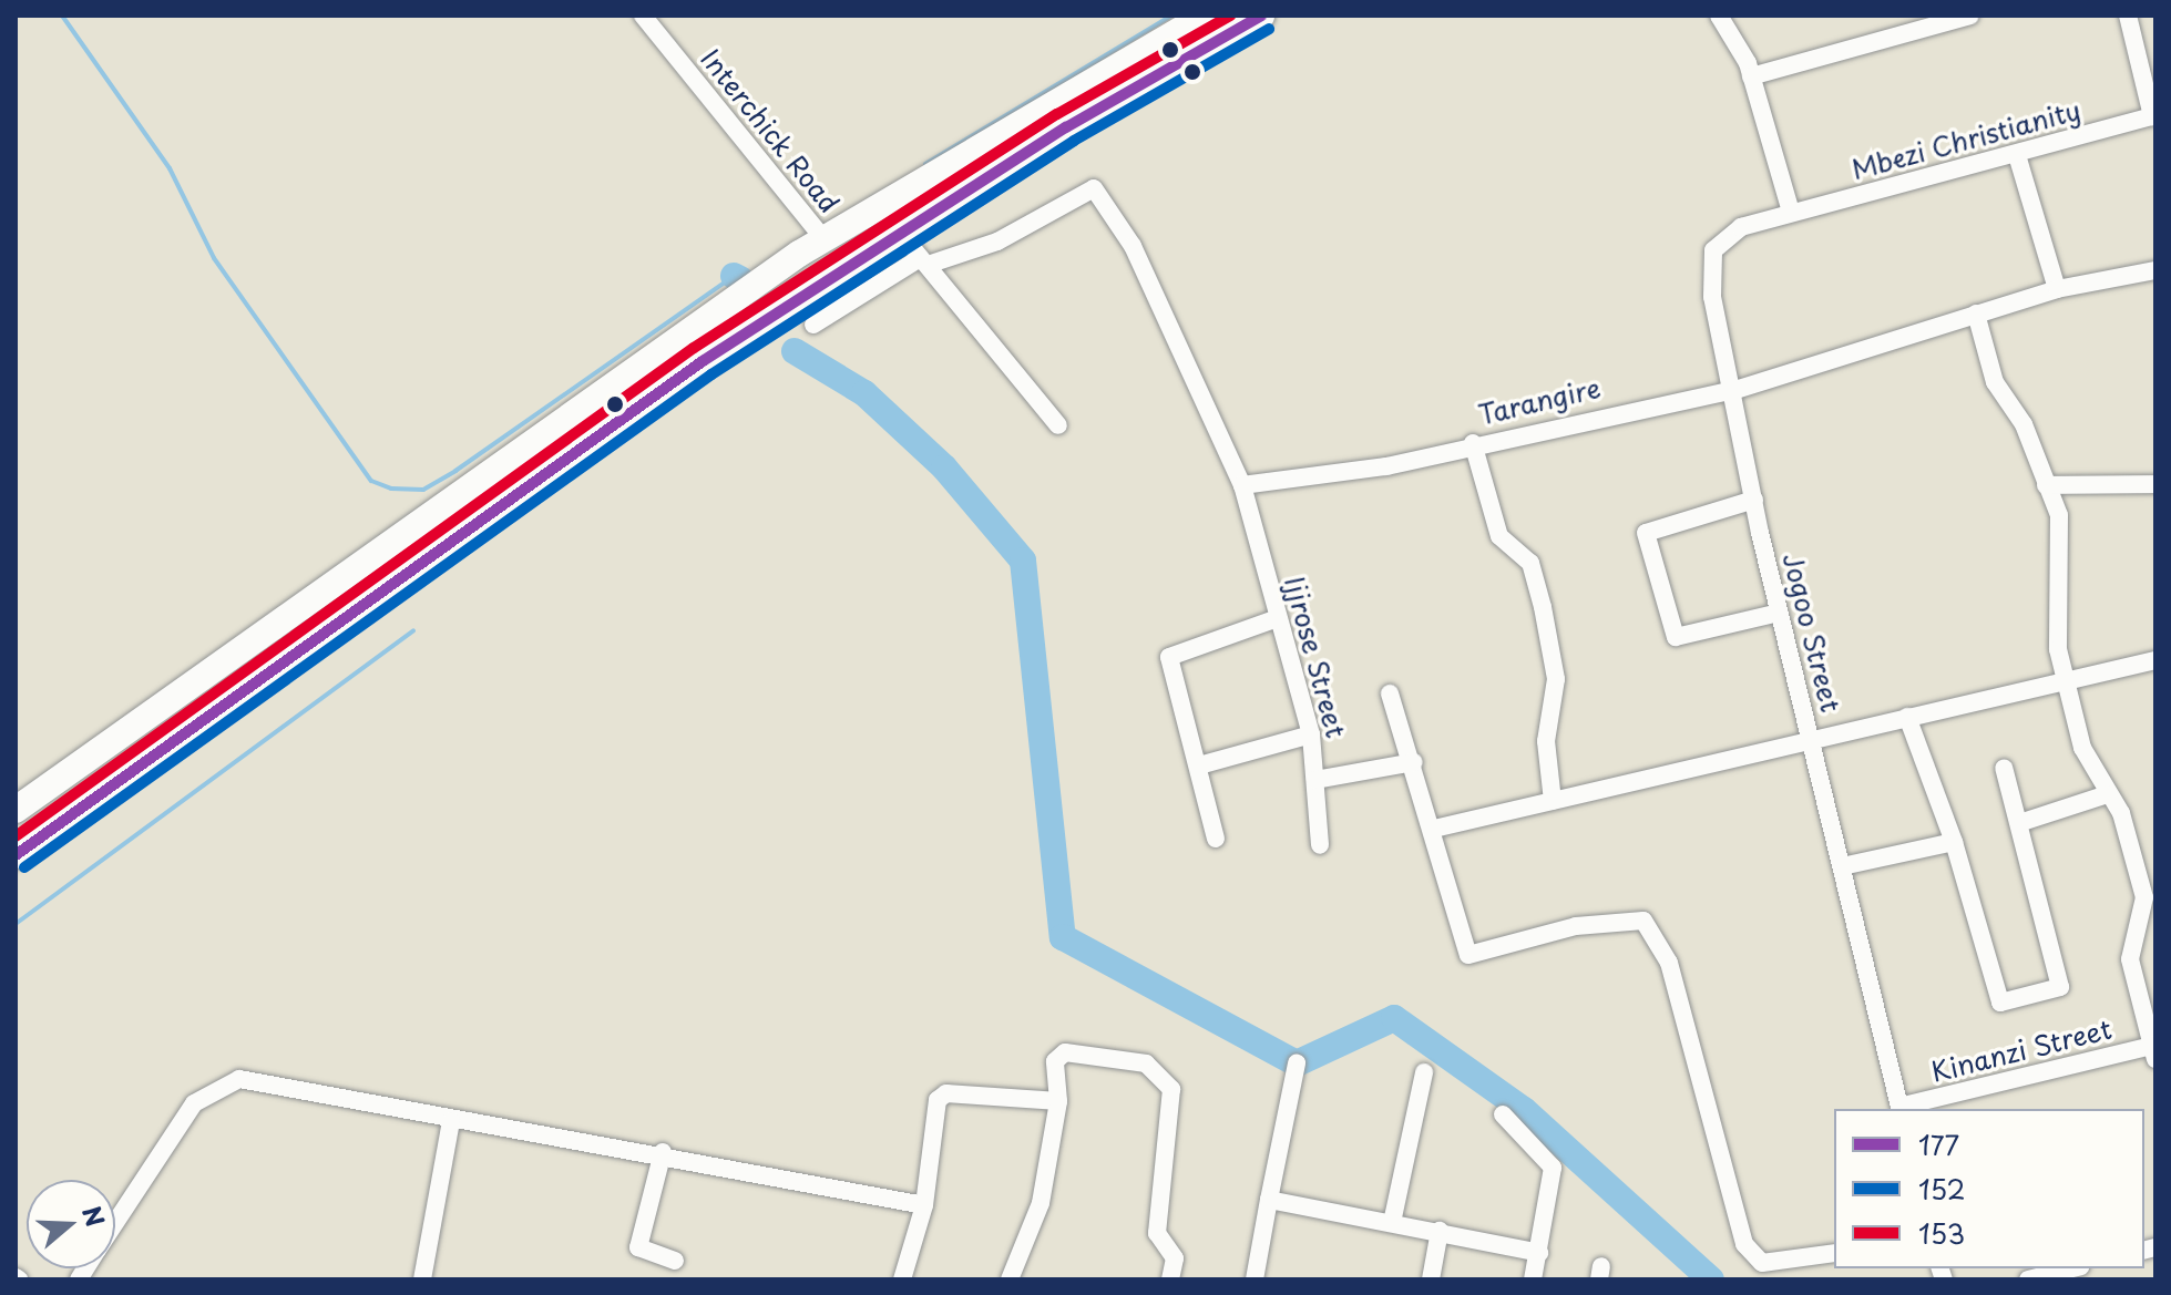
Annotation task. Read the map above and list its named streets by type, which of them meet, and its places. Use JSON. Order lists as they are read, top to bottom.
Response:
{
  "streets": {
    "street": [
      "Interchick Road",
      "Mbezi Christianity",
      "Tarangire",
      "Jogoo Street",
      "Ijjrose Street",
      "Kinanzi Street"
    ]
  },
  "crossings": [
    ["Mbezi Christianity", "Jogoo Street"],
    ["Tarangire", "Jogoo Street"],
    ["Tarangire", "Ijjrose Street"],
    ["Jogoo Street", "Kinanzi Street"]
  ],
  "lines": ["transit line 177", "transit line 153", "transit line 152"],
  "legend": ["177", "152", "153"],
  "north": "right"
}
